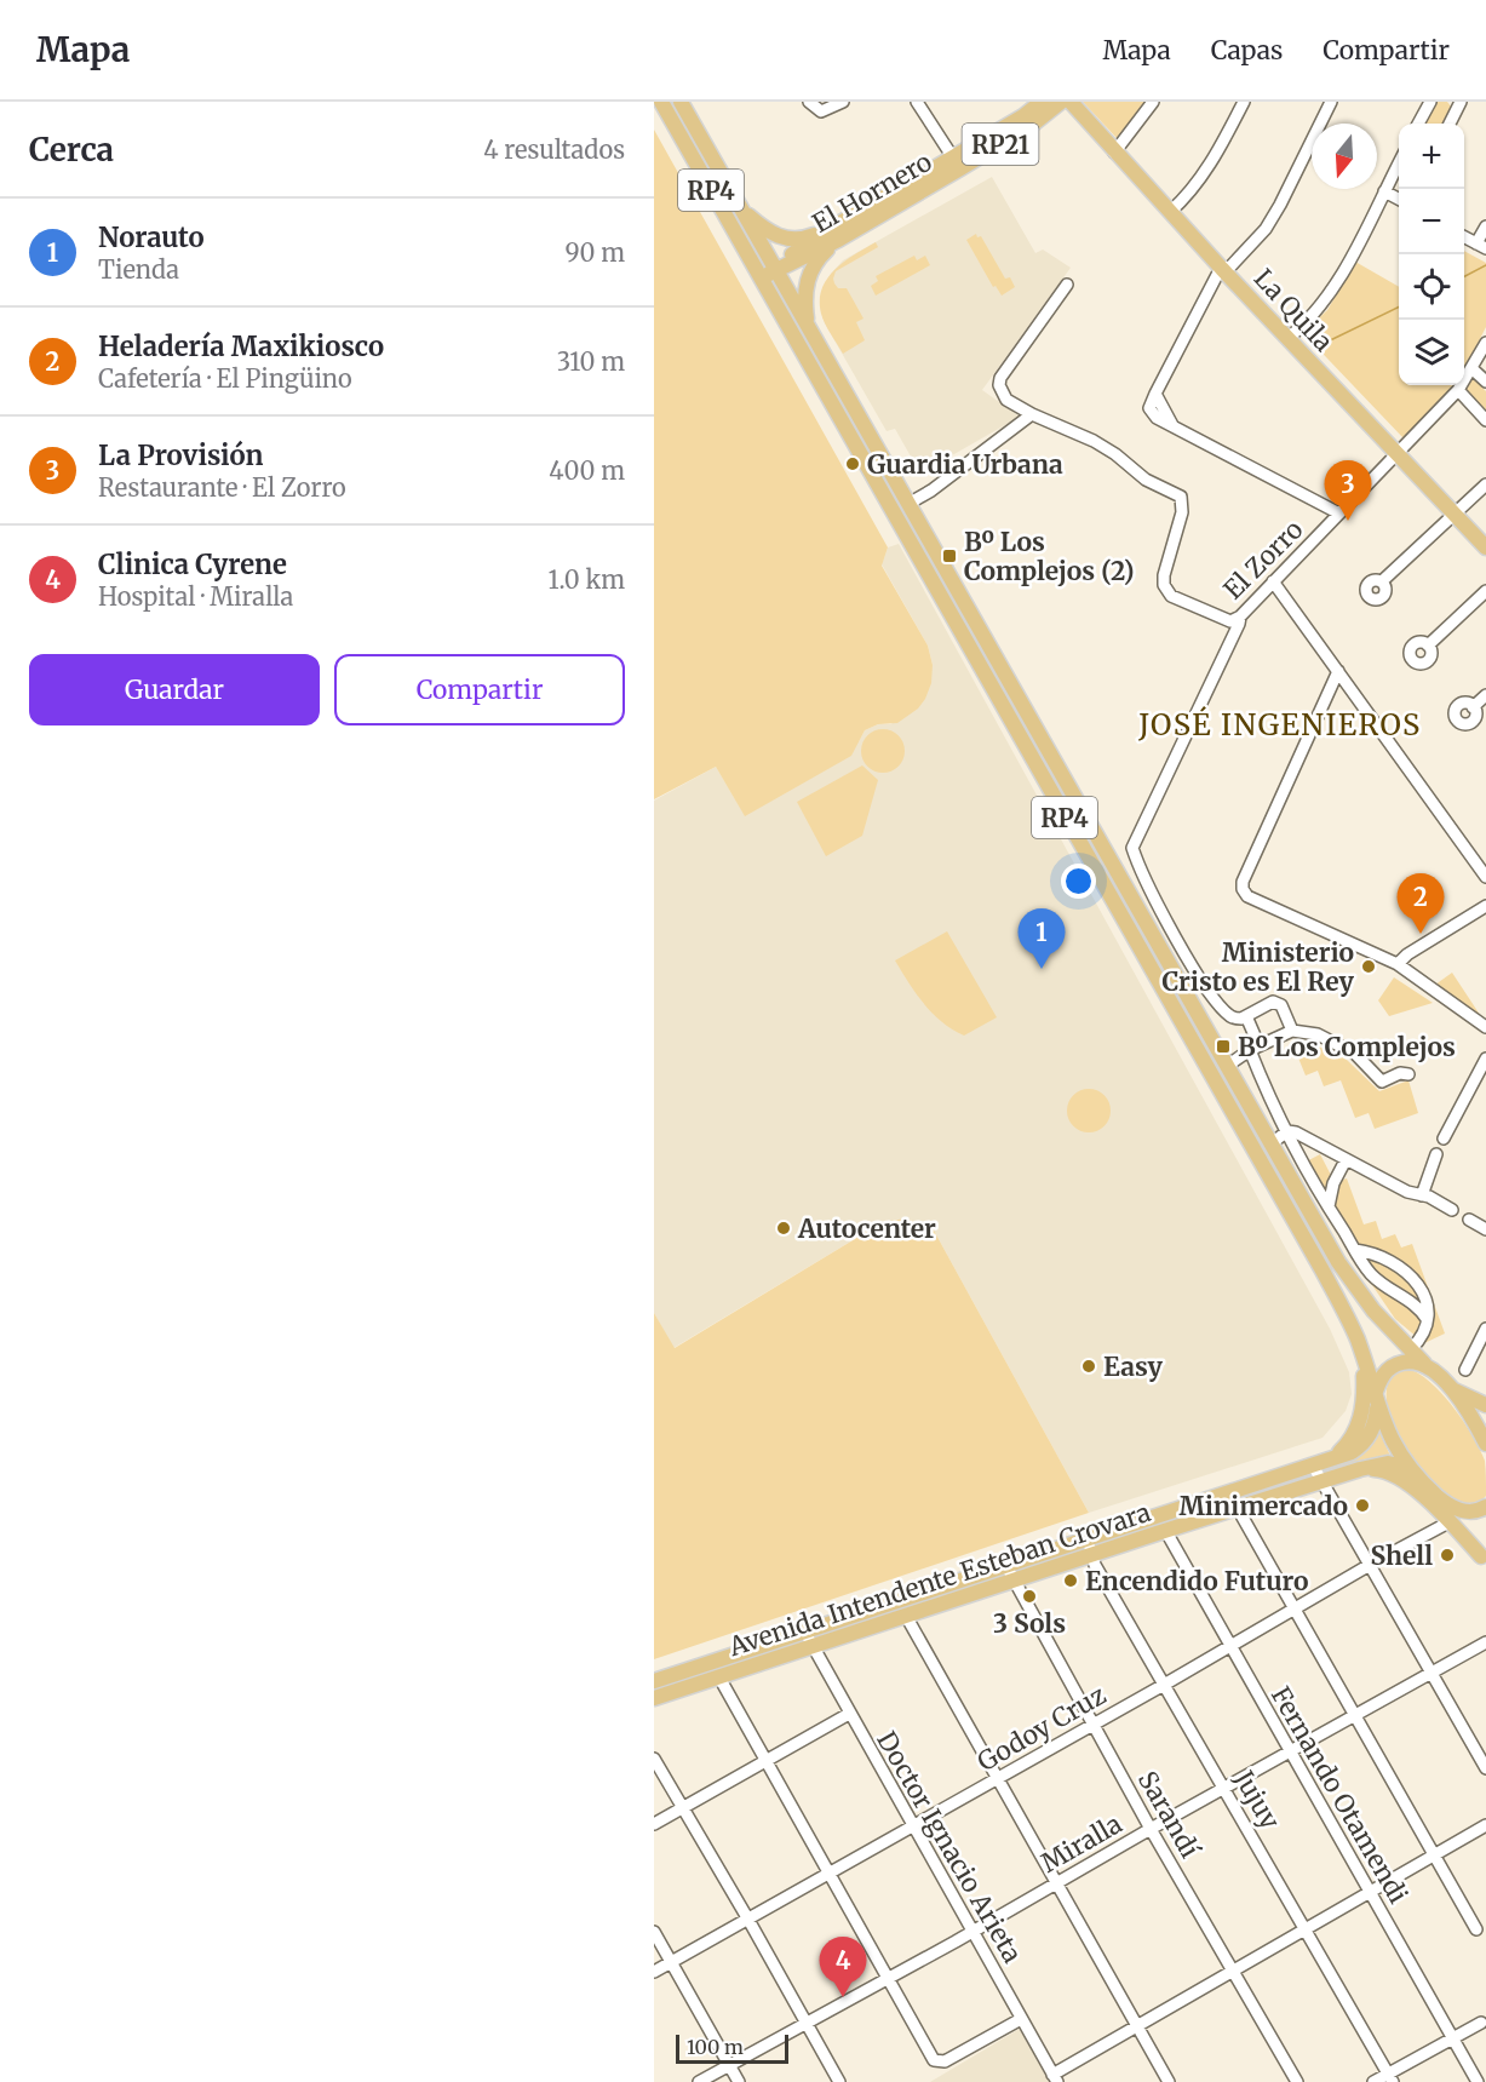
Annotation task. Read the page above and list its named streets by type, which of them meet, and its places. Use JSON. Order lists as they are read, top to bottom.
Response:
{
  "streets": {
    "main road": [
      "RP21",
      "RP4",
      "El Hornero",
      "La Quila",
      "Avenida Intendente Esteban Crovara"
    ],
    "street": [
      "El Zorro",
      "Godoy Cruz",
      "Fernando Otamendi",
      "Jujuy",
      "Sarandí",
      "Miralla",
      "Doctor Ignacio Arieta"
    ]
  },
  "crossings": [
    ["RP4", "El Hornero"],
    ["RP4", "Avenida Intendente Esteban Crovara"],
    ["RP4", "Godoy Cruz"],
    ["La Quila", "El Zorro"],
    ["Avenida Intendente Esteban Crovara", "Fernando Otamendi"],
    ["Avenida Intendente Esteban Crovara", "Jujuy"],
    ["Avenida Intendente Esteban Crovara", "Sarandí"],
    ["Avenida Intendente Esteban Crovara", "Doctor Ignacio Arieta"],
    ["Godoy Cruz", "Fernando Otamendi"],
    ["Godoy Cruz", "Jujuy"],
    ["Godoy Cruz", "Sarandí"],
    ["Godoy Cruz", "Doctor Ignacio Arieta"],
    ["Fernando Otamendi", "Miralla"],
    ["Jujuy", "Miralla"],
    ["Sarandí", "Miralla"],
    ["Miralla", "Doctor Ignacio Arieta"]
  ],
  "districts": ["JOSÉ INGENIEROS"],
  "places": {
    "other": [
      "Guardia Urbana",
      "Ministerio Cristo es El Rey",
      "Autocenter",
      "Easy",
      "Minimercado",
      "Shell",
      "Encendido Futuro",
      "3 Sols"
    ],
    "transit": ["Bº Los Complejos (2)", "Bº Los Complejos"]
  },
  "scale_bar": "100 m",
  "north": "bottom",
  "page": {
    "header": "Mapa",
    "nav": ["Mapa", "Capas", "Compartir"],
    "heading": ["Cerca", "4 resultados"],
    "map_buttons": ["+", "−"],
    "list": [
      {
        "mark": "1",
        "name": "Norauto",
        "note": "Tienda",
        "value": "90 m"
      },
      {
        "mark": "2",
        "name": "Heladería Maxikiosco",
        "note": "Cafetería · El Pingüino",
        "value": "310 m"
      },
      {
        "mark": "3",
        "name": "La Provisión",
        "note": "Restaurante · El Zorro",
        "value": "400 m"
      },
      {
        "mark": "4",
        "name": "Clinica Cyrene",
        "note": "Hospital · Miralla",
        "value": "1.0 km"
      }
    ],
    "pins": [
      "3",
      "2",
      "1",
      "4"
    ],
    "buttons": ["Guardar", "Compartir"],
    "scale": "100 m"
  }
}
